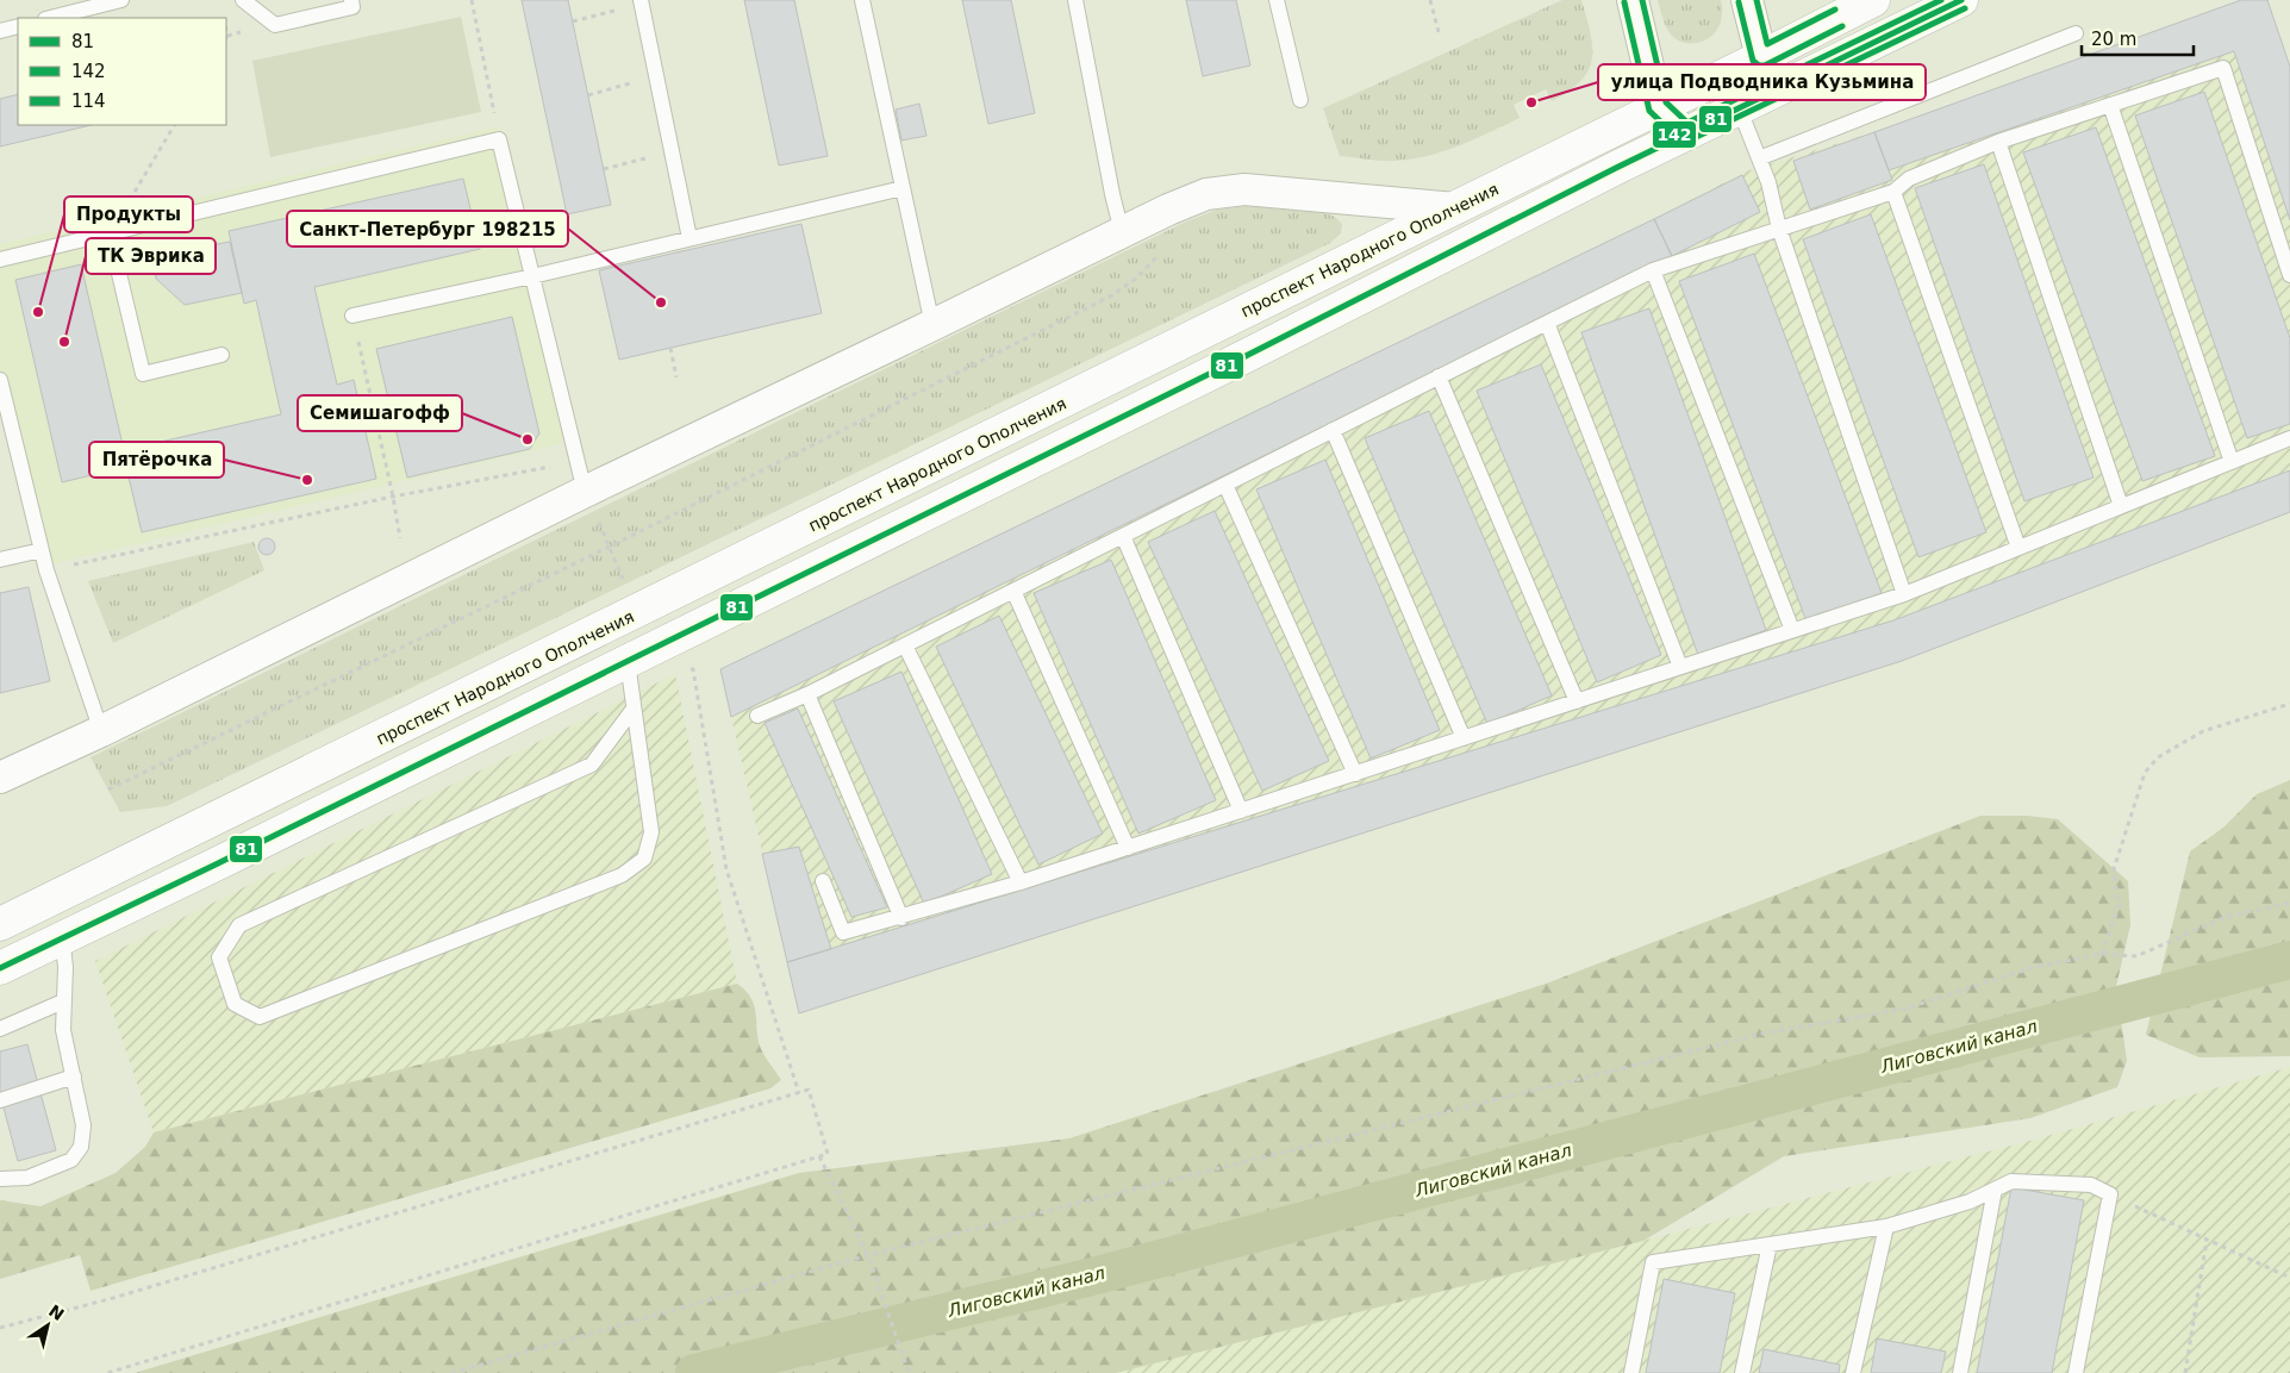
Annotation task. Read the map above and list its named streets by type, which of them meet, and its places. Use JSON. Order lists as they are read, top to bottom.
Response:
{
  "streets": {
    "main road": ["проспект Народного Ополчения"]
  },
  "water": ["Лиговский канал"],
  "places": [
    "улица Подводника Кузьмина",
    "Санкт-Петербург 198215",
    "Продукты",
    "ТК Эврика",
    "Семишагофф",
    "Пятёрочка"
  ],
  "lines": ["transit line 81", "transit line 114", "transit line 142"],
  "legend": ["81", "142", "114"],
  "scale_bar": "20 m",
  "north": "top right"
}
